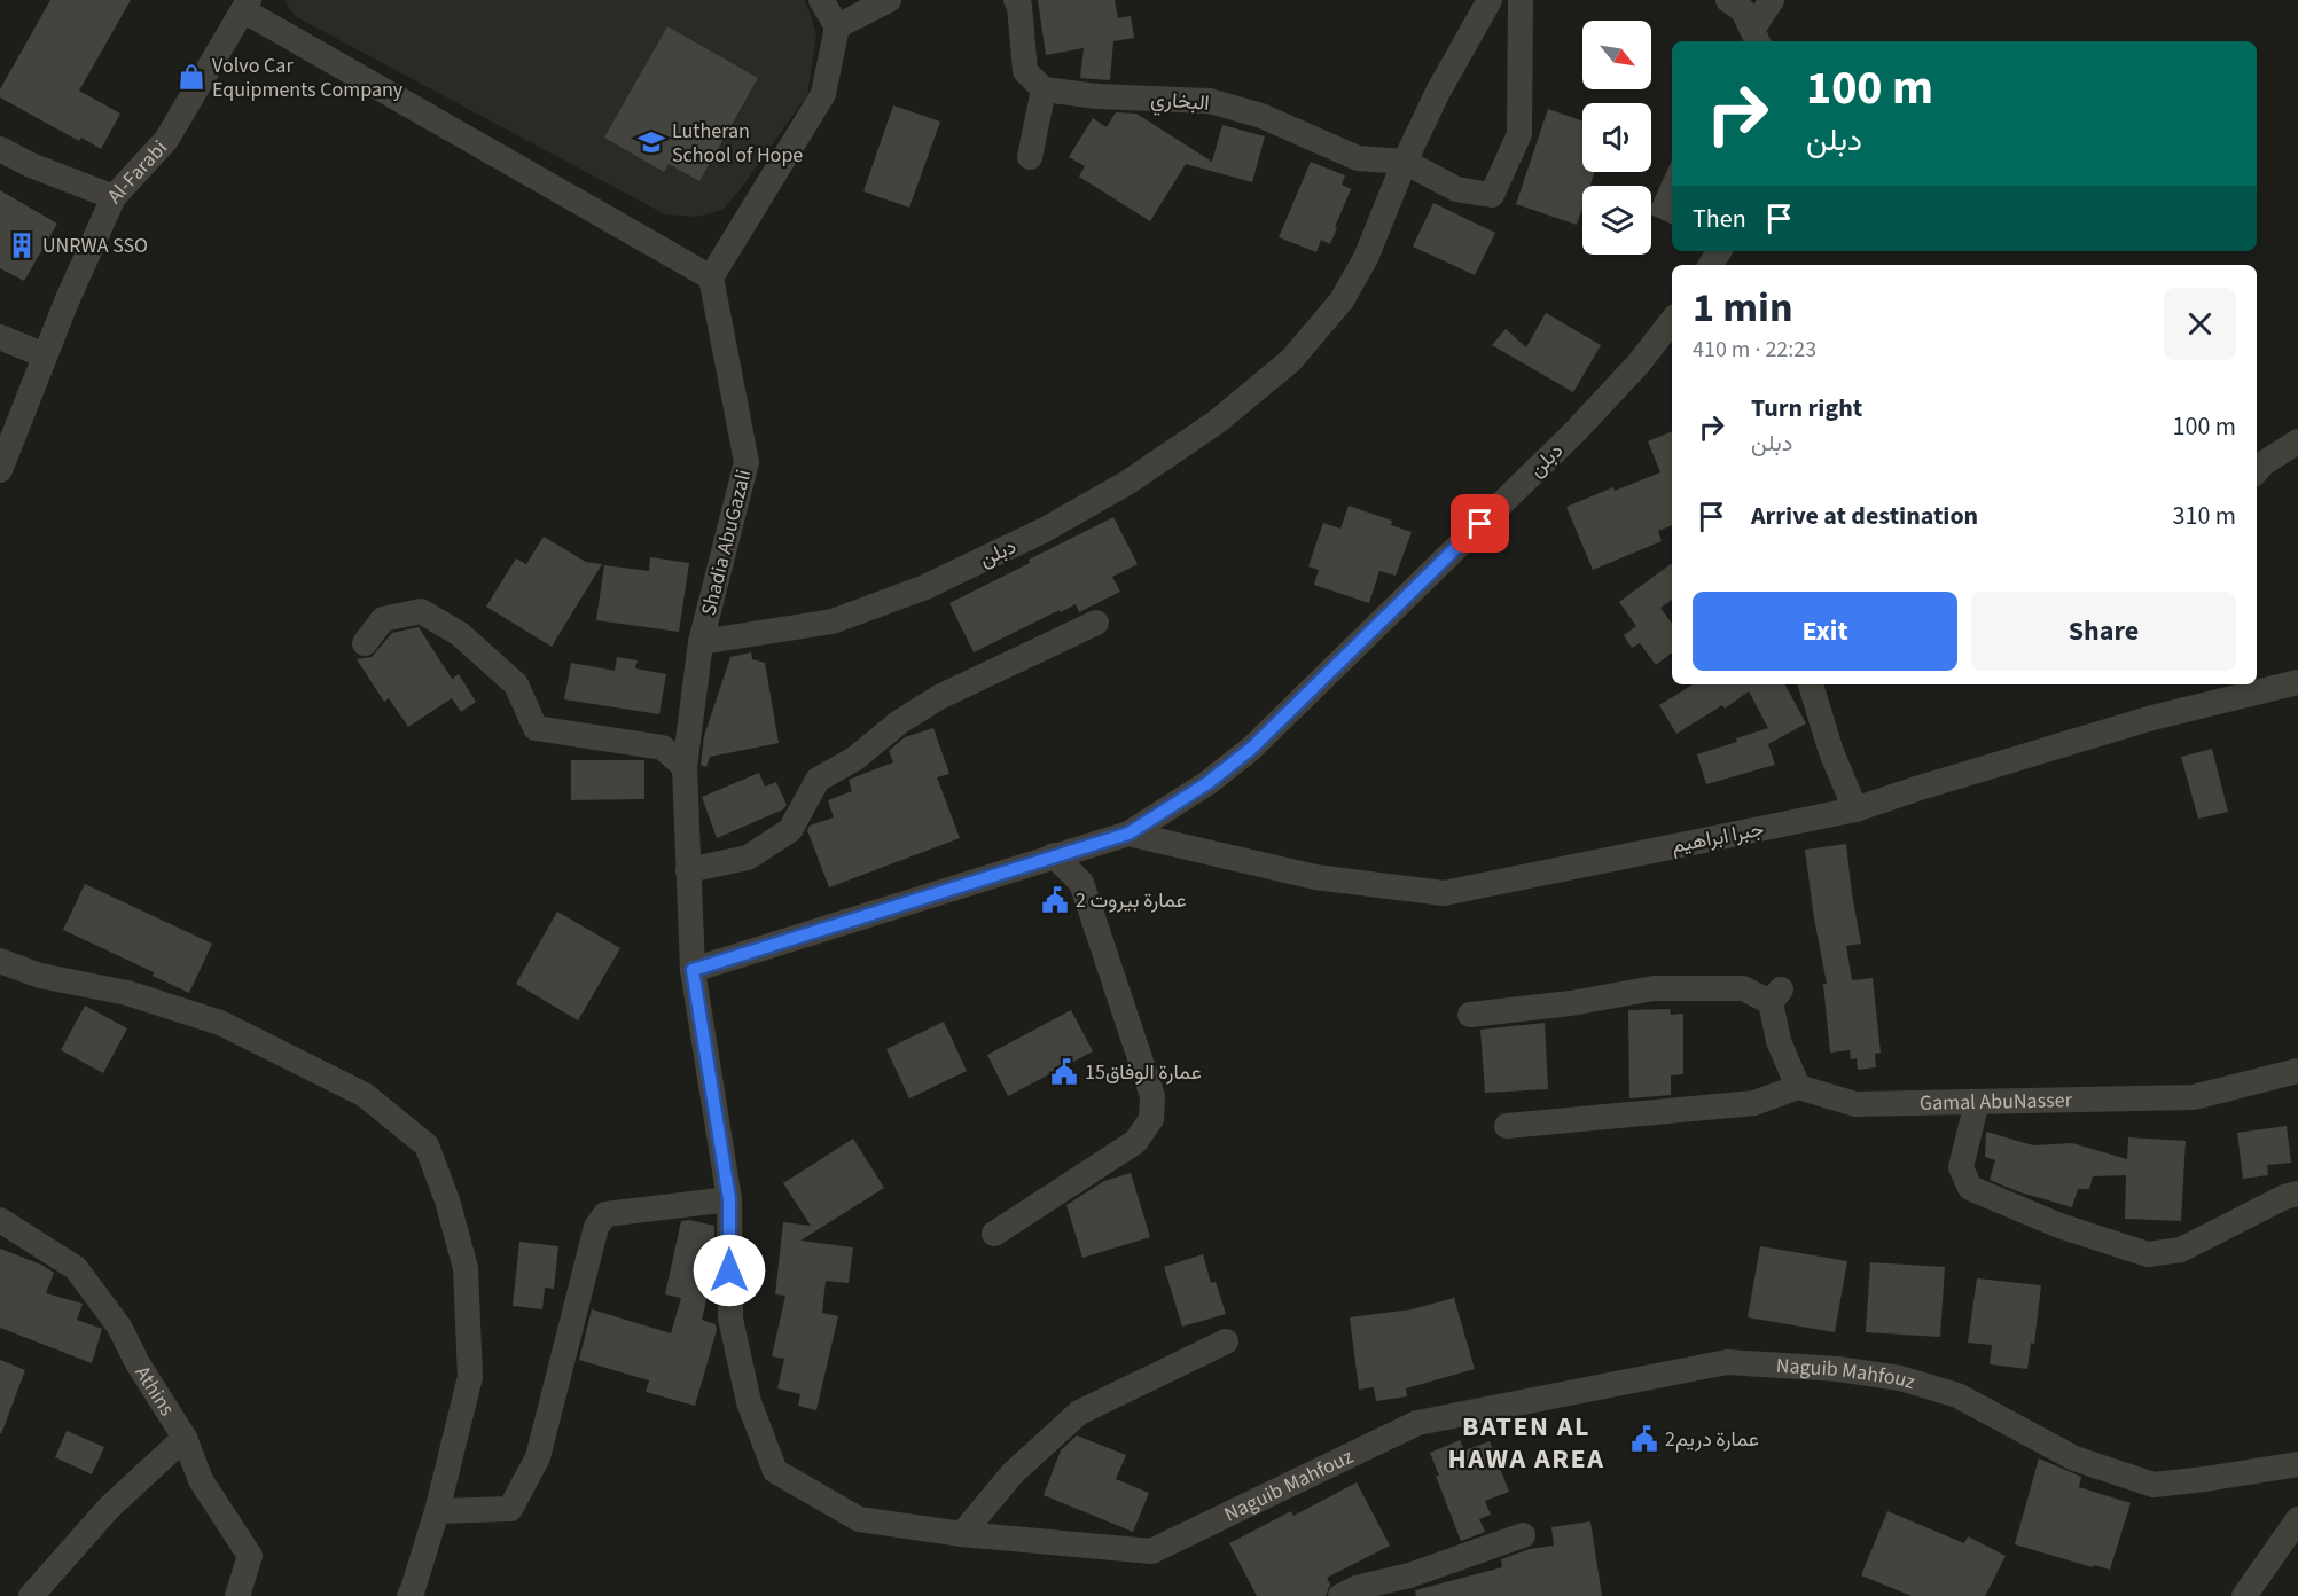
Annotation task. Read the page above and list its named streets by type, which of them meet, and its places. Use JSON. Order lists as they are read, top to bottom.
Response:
{
  "streets": {
    "street": [
      "البخاري",
      "Al-Farabi",
      "دبلن",
      "Shadia AbuGazali",
      "جبرا ابراهيم",
      "Gamal AbuNasser",
      "Naguib Mahfouz",
      "Athins"
    ]
  },
  "crossings": [
    ["البخاري", "دبلن"],
    ["دبلن", "Shadia AbuGazali"],
    ["دبلن", "جبرا ابراهيم"],
    ["دبلن", "Naguib Mahfouz"],
    ["Shadia AbuGazali", "Naguib Mahfouz"]
  ],
  "districts": ["BATEN AL HAWA AREA"],
  "places": {
    "shop": ["Volvo Car Equipments Company"],
    "school or university": ["Lutheran School of Hope"],
    "building": ["UNRWA SSO"],
    "public building": ["عمارة بيروت 2", "عمارة الوفاق15", "عمارة دريم2"]
  },
  "north": "bottom right",
  "page": {
    "turn": ["100 m", "دبلن"],
    "then": "Then",
    "heading": ["1 min", "410 m · 22:23"],
    "list": [
      {
        "name": "Turn right",
        "note": "دبلن",
        "value": "100 m"
      },
      {
        "name": "Arrive at destination",
        "value": "310 m"
      }
    ],
    "buttons": ["Exit", "Share"]
  }
}
